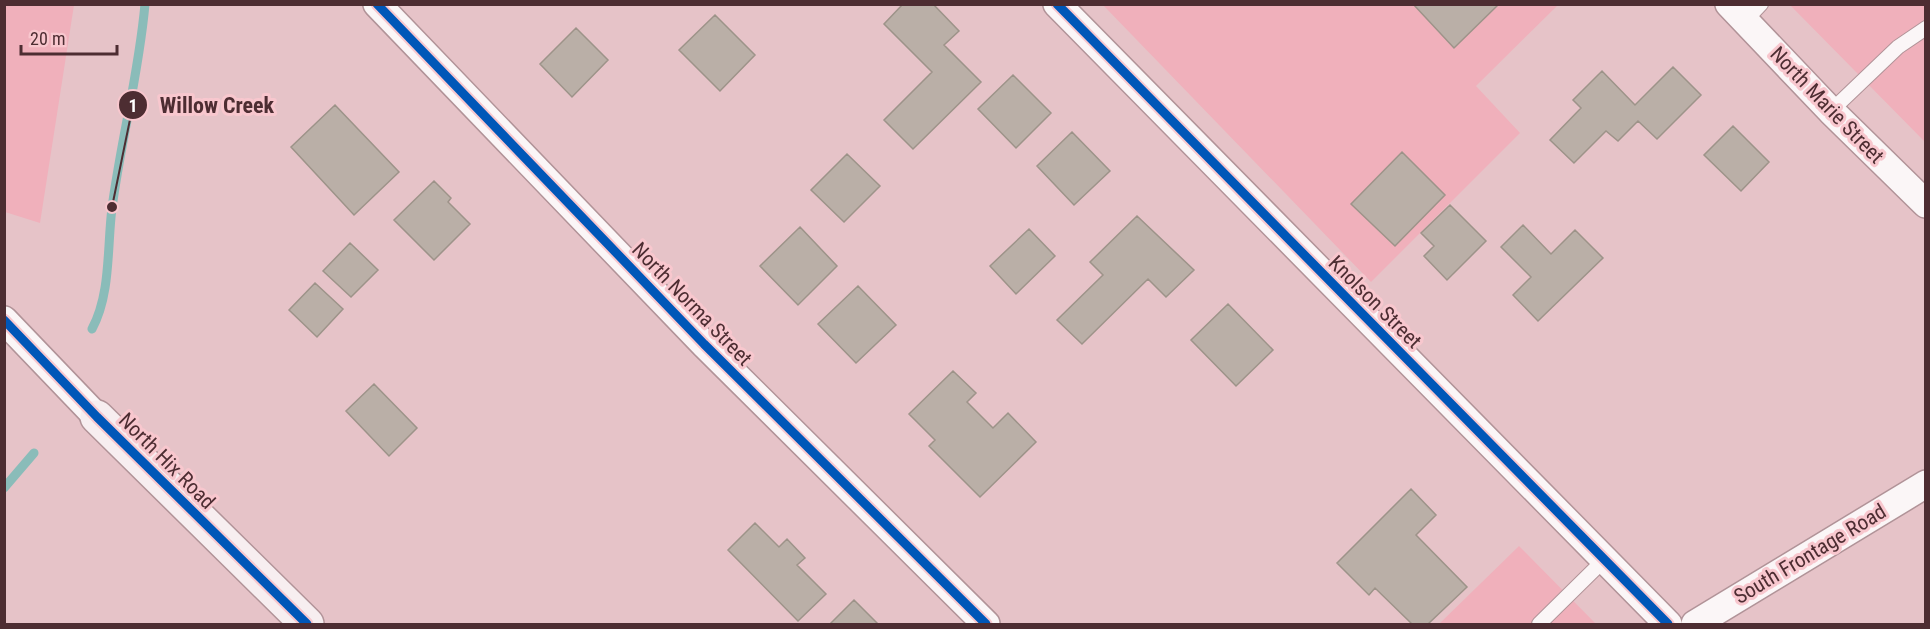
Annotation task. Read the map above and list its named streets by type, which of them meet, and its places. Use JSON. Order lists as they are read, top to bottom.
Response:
{
  "streets": {
    "street": [
      "North Marie Street",
      "Knolson Street",
      "North Norma Street",
      "North Hix Road",
      "South Frontage Road"
    ]
  },
  "places": ["Willow Creek"],
  "scale_bar": "20 m"
}
